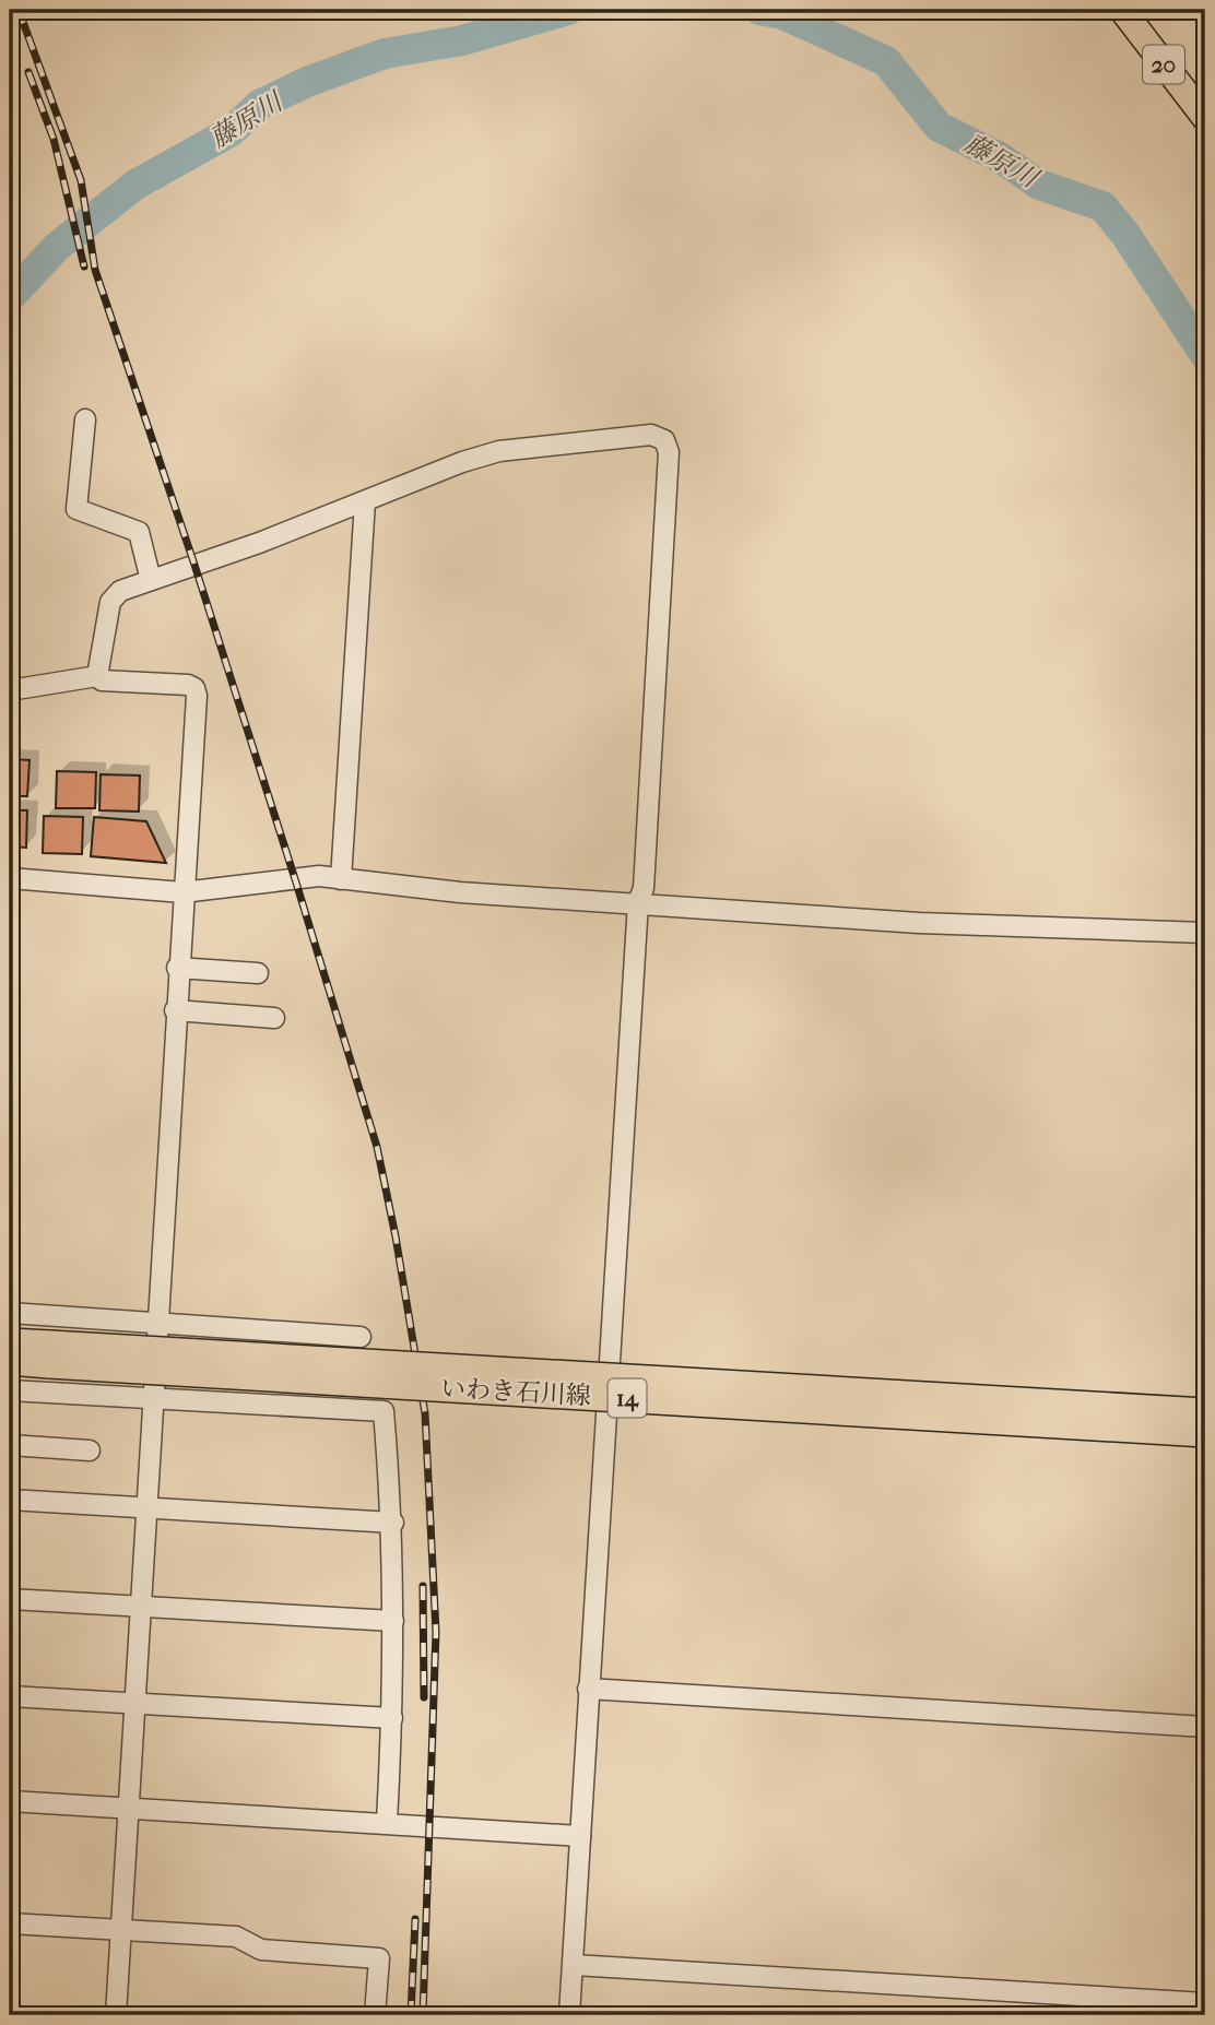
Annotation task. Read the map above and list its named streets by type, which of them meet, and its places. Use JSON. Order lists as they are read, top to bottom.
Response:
{
  "streets": {
    "main road": ["20", "いわき石川線", "14"]
  },
  "water": ["藤原川"]
}
